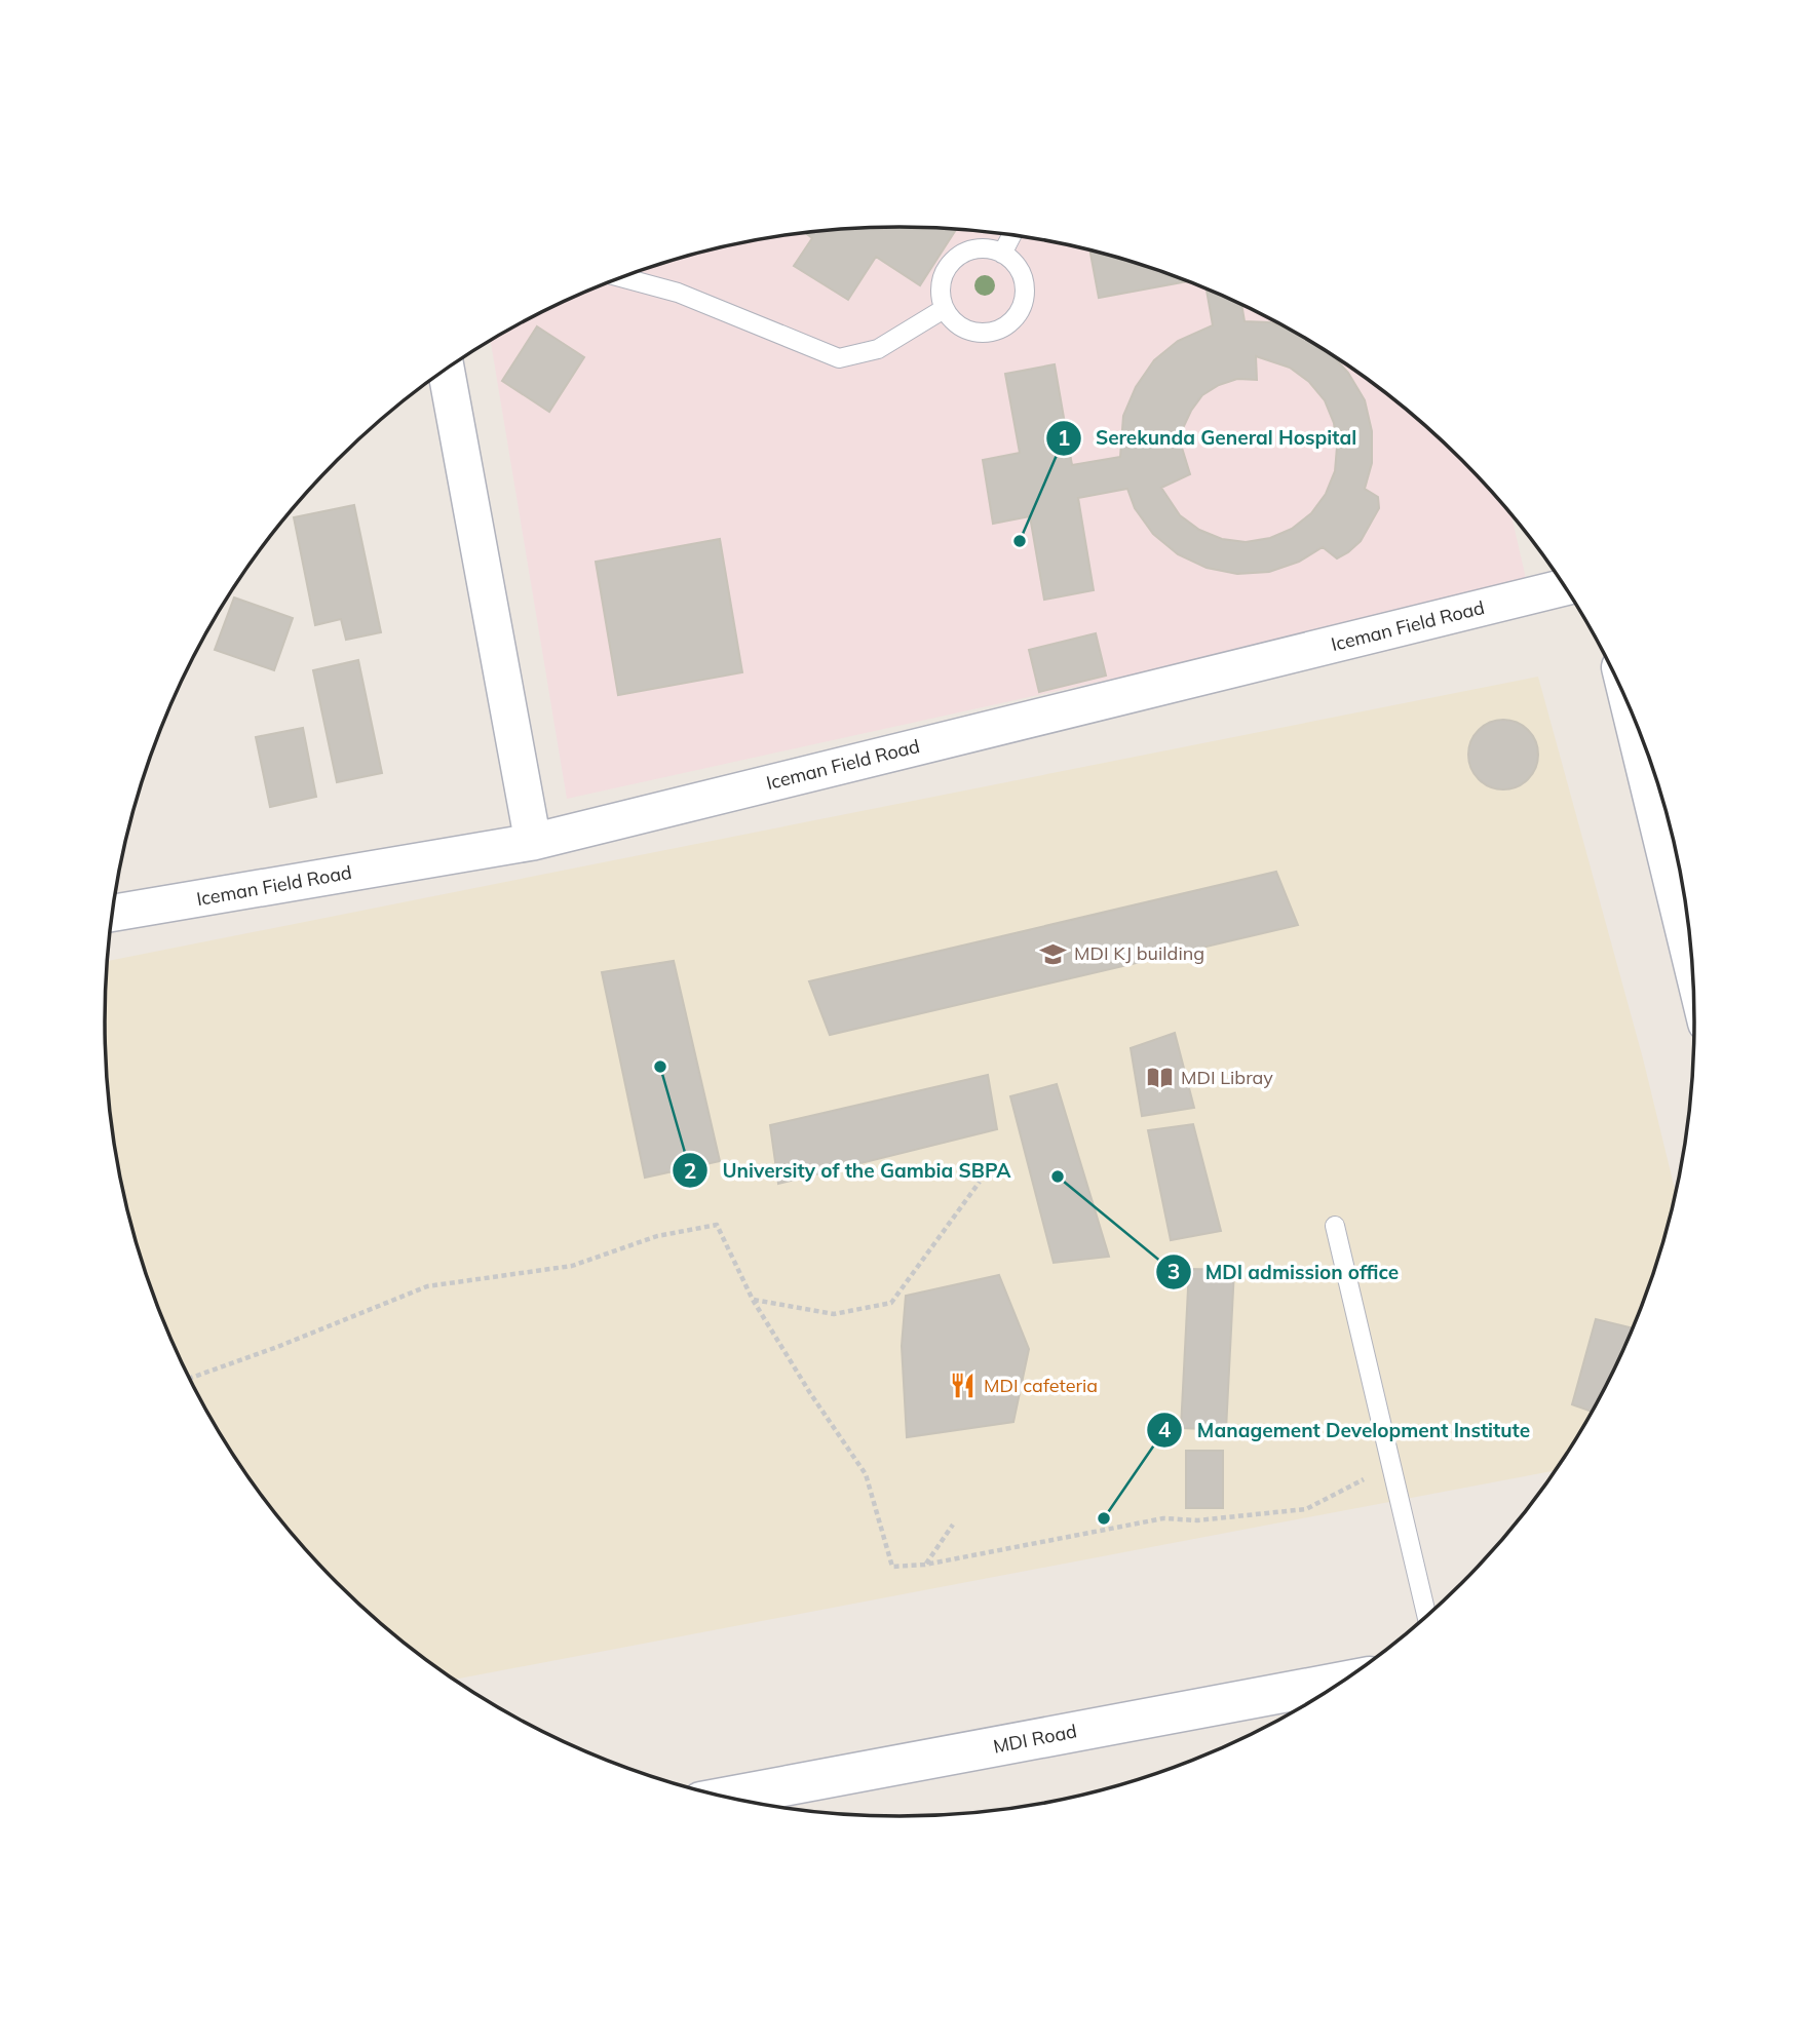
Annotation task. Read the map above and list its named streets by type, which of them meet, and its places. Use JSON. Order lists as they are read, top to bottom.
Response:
{
  "streets": {
    "street": ["Iceman Field Road", "MDI Road"]
  },
  "places": {
    "other": [
      "Serekunda General Hospital",
      "University of the Gambia SBPA",
      "MDI admission office",
      "Management Development Institute"
    ],
    "school or university": ["MDI KJ building"],
    "library": ["MDI Libray"],
    "restaurant": ["MDI cafeteria"]
  }
}
